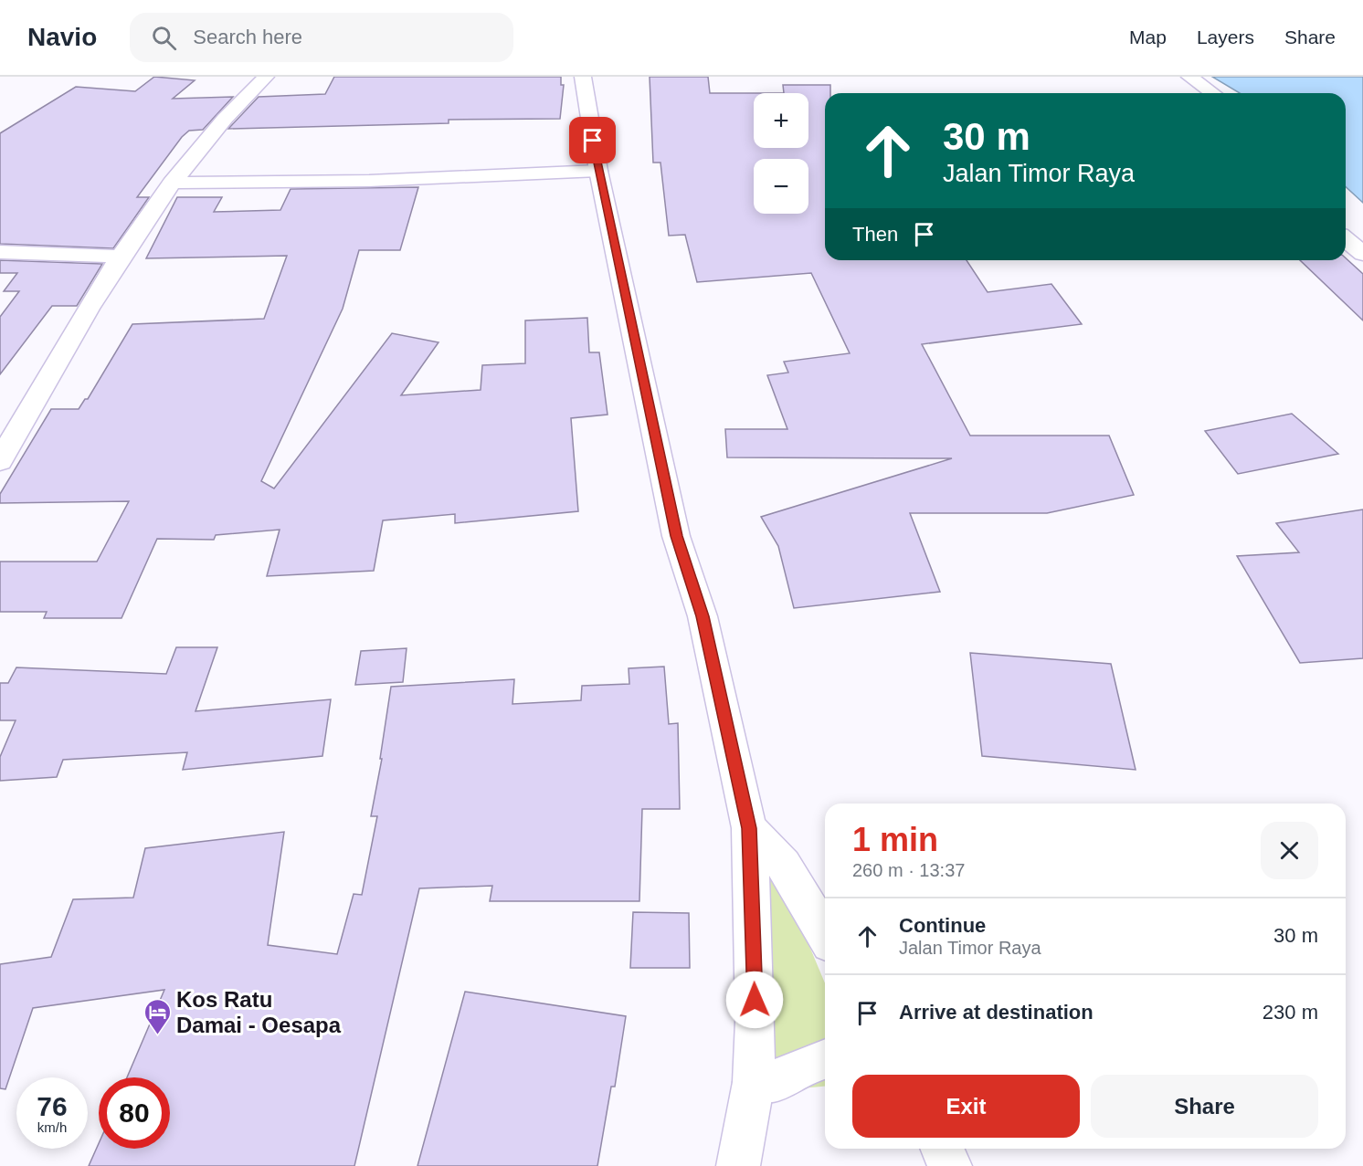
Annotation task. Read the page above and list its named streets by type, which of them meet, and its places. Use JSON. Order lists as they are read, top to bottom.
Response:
{
  "places": {
    "hotel": ["Kos Ratu Damai - Oesapa"]
  },
  "page": {
    "header": "Navio",
    "search": "Search here",
    "nav": ["Map", "Layers", "Share"],
    "map_buttons": ["+", "−"],
    "turn": ["30 m", "Jalan Timor Raya"],
    "then": "Then",
    "heading": ["1 min", "260 m · 13:37"],
    "list": [
      {
        "name": "Continue",
        "note": "Jalan Timor Raya",
        "value": "30 m"
      },
      {
        "name": "Arrive at destination",
        "value": "230 m"
      }
    ],
    "buttons": ["Exit", "Share"],
    "speed": "76 km/h",
    "limit": "80"
  }
}
